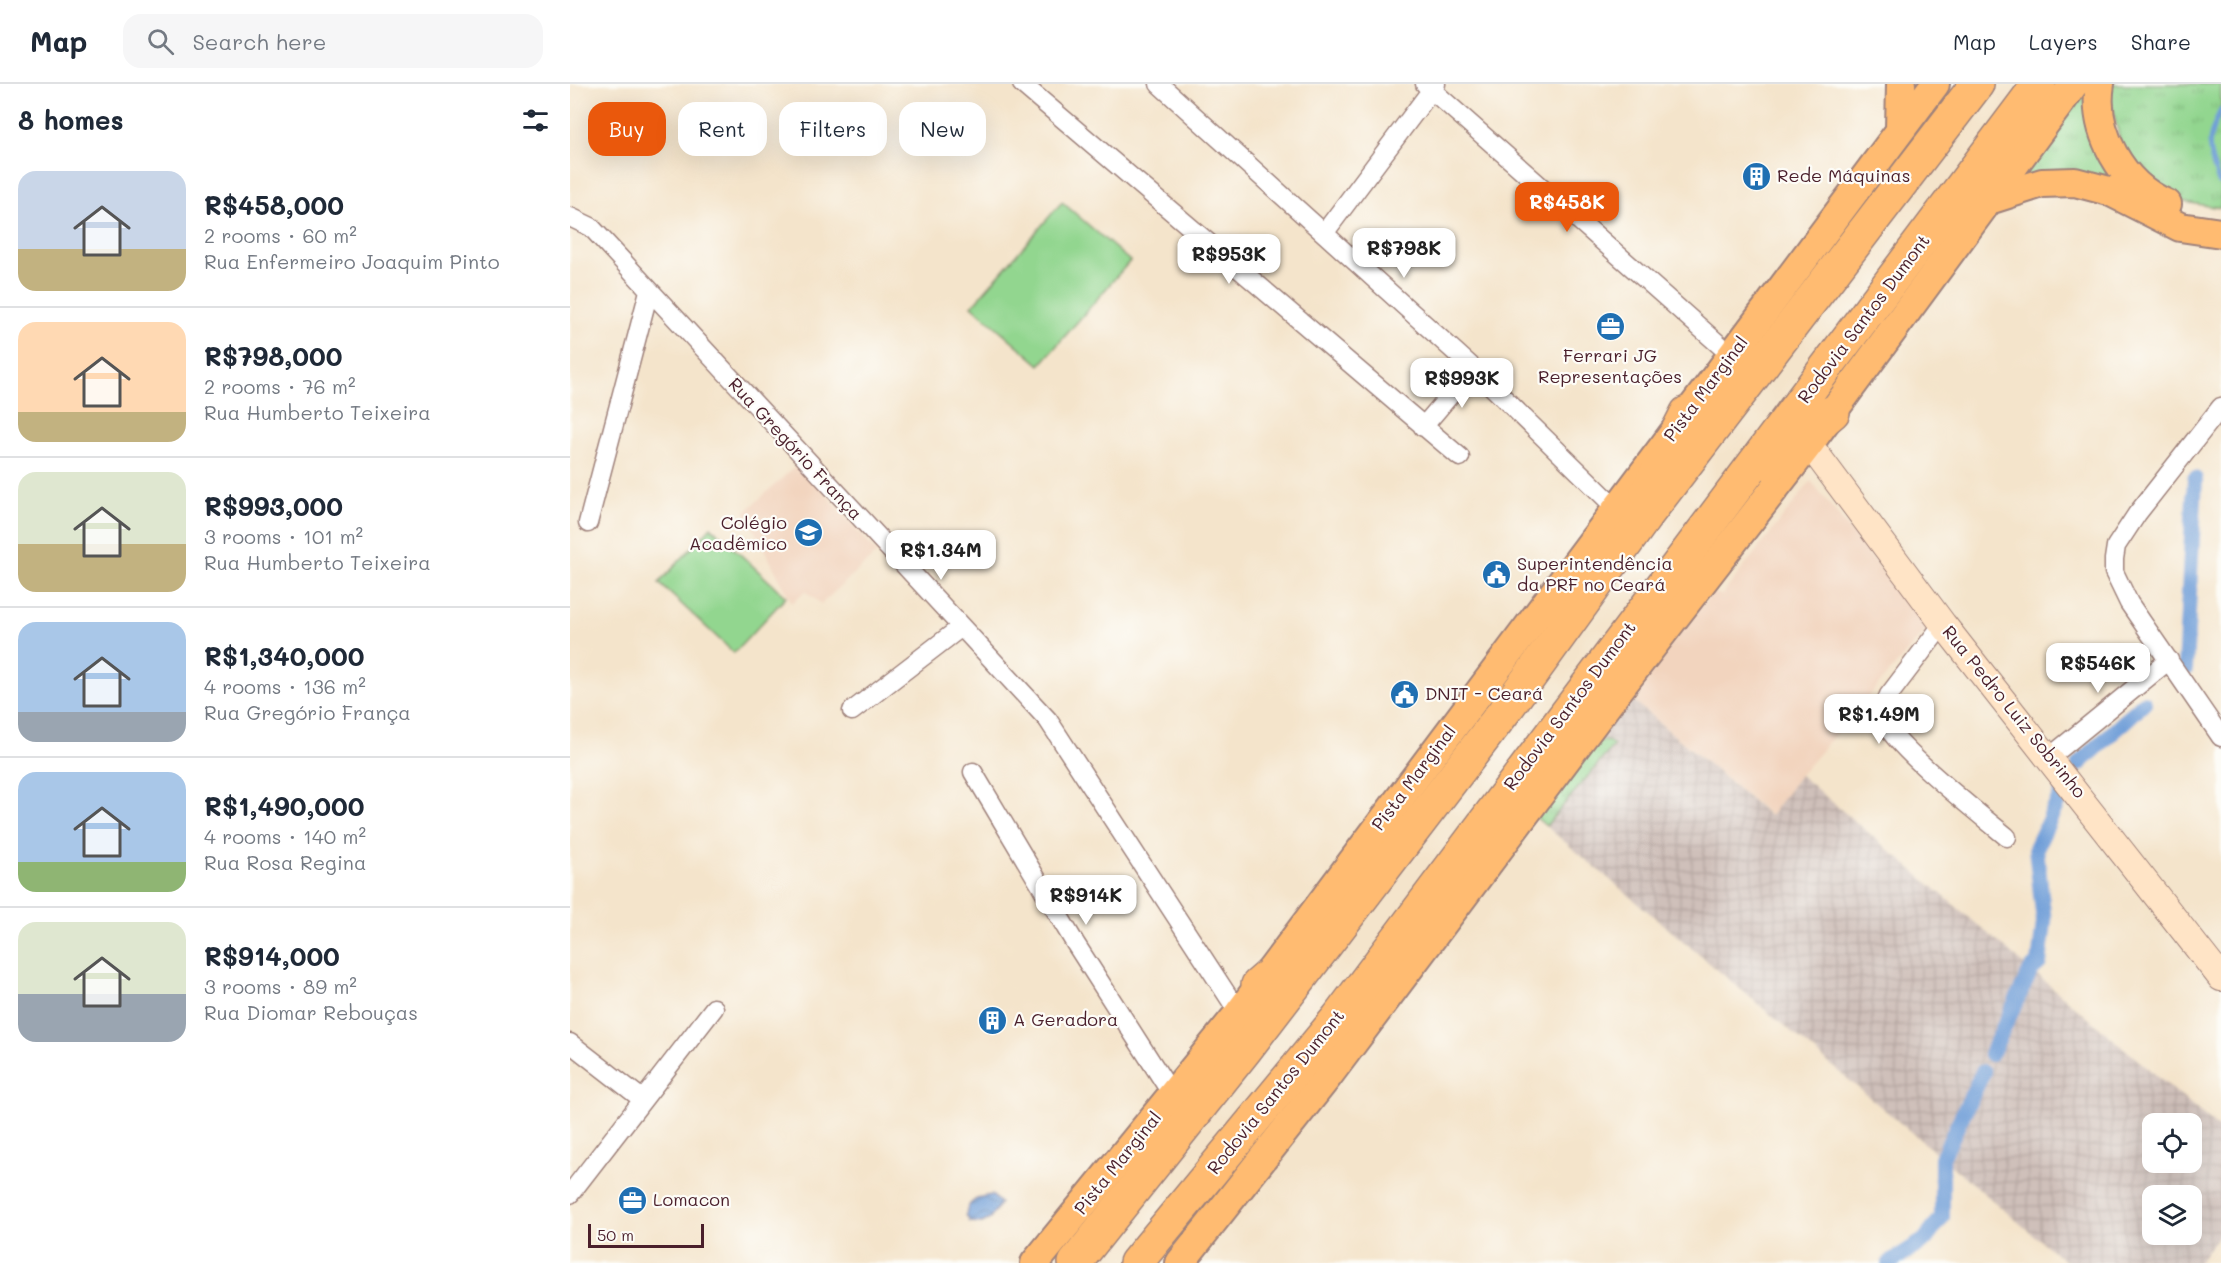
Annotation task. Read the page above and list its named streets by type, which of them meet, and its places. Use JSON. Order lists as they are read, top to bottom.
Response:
{
  "streets": {
    "highway": ["Rodovia Santos Dumont"],
    "main road": ["Pista Marginal"],
    "street": ["Rua Gregório França", "Rua Pedro Luiz Sobrinho"]
  },
  "crossings": [
    ["Pista Marginal", "Rua Gregório França"]
  ],
  "places": {
    "building": ["Rede Máquinas", "A Geradora"],
    "office": ["Ferrari JG Representações", "Lomacon"],
    "school or university": ["Colégio Acadêmico"],
    "public building": ["Superintendência da PRF no Ceará", "DNIT - Ceará"]
  },
  "scale_bar": "50 m",
  "page": {
    "header": "Map",
    "search": "Search here",
    "nav": ["Map", "Layers", "Share"],
    "heading": "8 homes",
    "chip": [
      "Buy",
      "Rent",
      "Filters",
      "New"
    ],
    "list": [
      {
        "name": "R$458,000",
        "note": "2 rooms · 60 m² · Rua Enfermeiro Joaquim Pinto"
      },
      {
        "name": "R$798,000",
        "note": "2 rooms · 76 m² · Rua Humberto Teixeira"
      },
      {
        "name": "R$993,000",
        "note": "3 rooms · 101 m² · Rua Humberto Teixeira"
      },
      {
        "name": "R$1,340,000",
        "note": "4 rooms · 136 m² · Rua Gregório França"
      },
      {
        "name": "R$1,490,000",
        "note": "4 rooms · 140 m² · Rua Rosa Regina"
      },
      {
        "name": "R$914,000",
        "note": "3 rooms · 89 m² · Rua Diomar Rebouças"
      }
    ],
    "price": [
      "R$458K",
      "R$798K",
      "R$953K",
      "R$993K",
      "R$1.34M",
      "R$546K",
      "R$1.49M",
      "R$914K"
    ],
    "scale": "50 m"
  }
}
